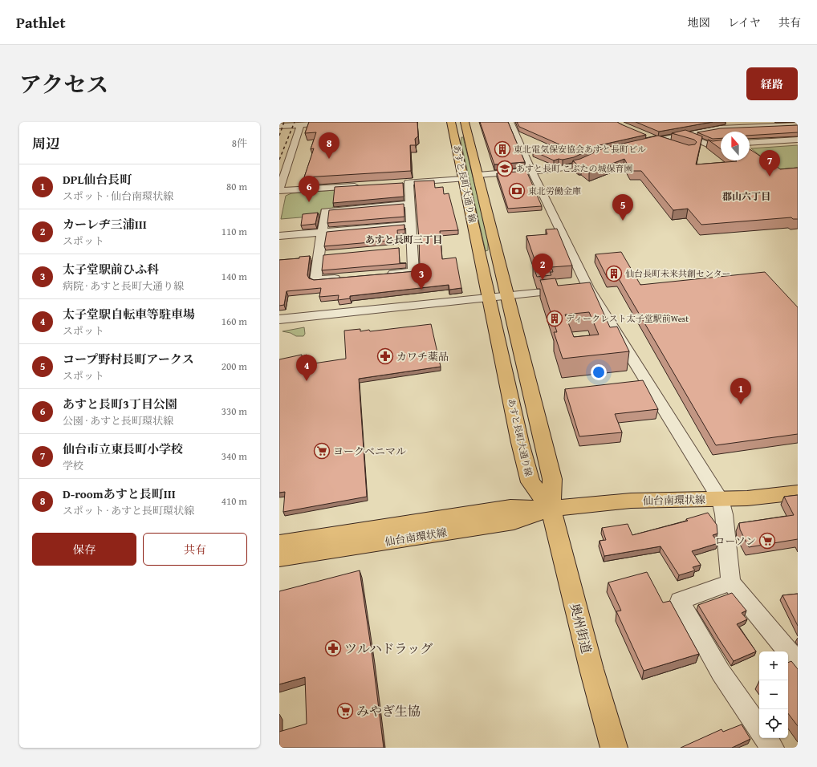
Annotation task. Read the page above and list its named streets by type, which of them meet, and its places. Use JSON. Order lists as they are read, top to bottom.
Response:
{
  "streets": {
    "main road": ["あすと長町大通り線", "仙台南環状線", "奥州街道"]
  },
  "crossings": [
    ["あすと長町大通り線", "仙台南環状線"],
    ["あすと長町大通り線", "奥州街道"],
    ["仙台南環状線", "奥州街道"]
  ],
  "districts": ["郡山六丁目", "あすと長町三丁目"],
  "places": {
    "building": ["東北電気保安協会あすと長町ビル", "仙台長町未来共創センター", "ディークレスト太子堂駅前West"],
    "school or university": ["あすと長町 こぶたの城保育園"],
    "bank": ["東北労働金庫"],
    "pharmacy": ["カワチ薬品", "ツルハドラッグ"],
    "supermarket": ["ヨークベニマル", "ローソン", "みやぎ生協"]
  },
  "north": "top",
  "page": {
    "header": "Pathlet",
    "nav": ["地図", "レイヤ", "共有"],
    "title": "アクセス",
    "buttons": [
      "経路",
      ["保存", "共有"]
    ],
    "heading": ["周辺", "8件"],
    "pins": [
      "8",
      "7",
      "6",
      "5",
      "2",
      "3",
      "4",
      "1"
    ],
    "list": [
      {
        "mark": "1",
        "name": "DPL仙台長町",
        "note": "スポット · 仙台南環状線",
        "value": "80 m"
      },
      {
        "mark": "2",
        "name": "カーレヂ三浦III",
        "note": "スポット",
        "value": "110 m"
      },
      {
        "mark": "3",
        "name": "太子堂駅前ひふ科",
        "note": "病院 · あすと長町大通り線",
        "value": "140 m"
      },
      {
        "mark": "4",
        "name": "太子堂駅自転車等駐車場",
        "note": "スポット",
        "value": "160 m"
      },
      {
        "mark": "5",
        "name": "コープ野村長町アークス",
        "note": "スポット",
        "value": "200 m"
      },
      {
        "mark": "6",
        "name": "あすと長町3丁目公園",
        "note": "公園 · あすと長町環状線",
        "value": "330 m"
      },
      {
        "mark": "7",
        "name": "仙台市立東長町小学校",
        "note": "学校",
        "value": "340 m"
      },
      {
        "mark": "8",
        "name": "D-roomあすと長町III",
        "note": "スポット · あすと長町環状線",
        "value": "410 m"
      }
    ],
    "map_buttons": ["+", "−"]
  }
}
